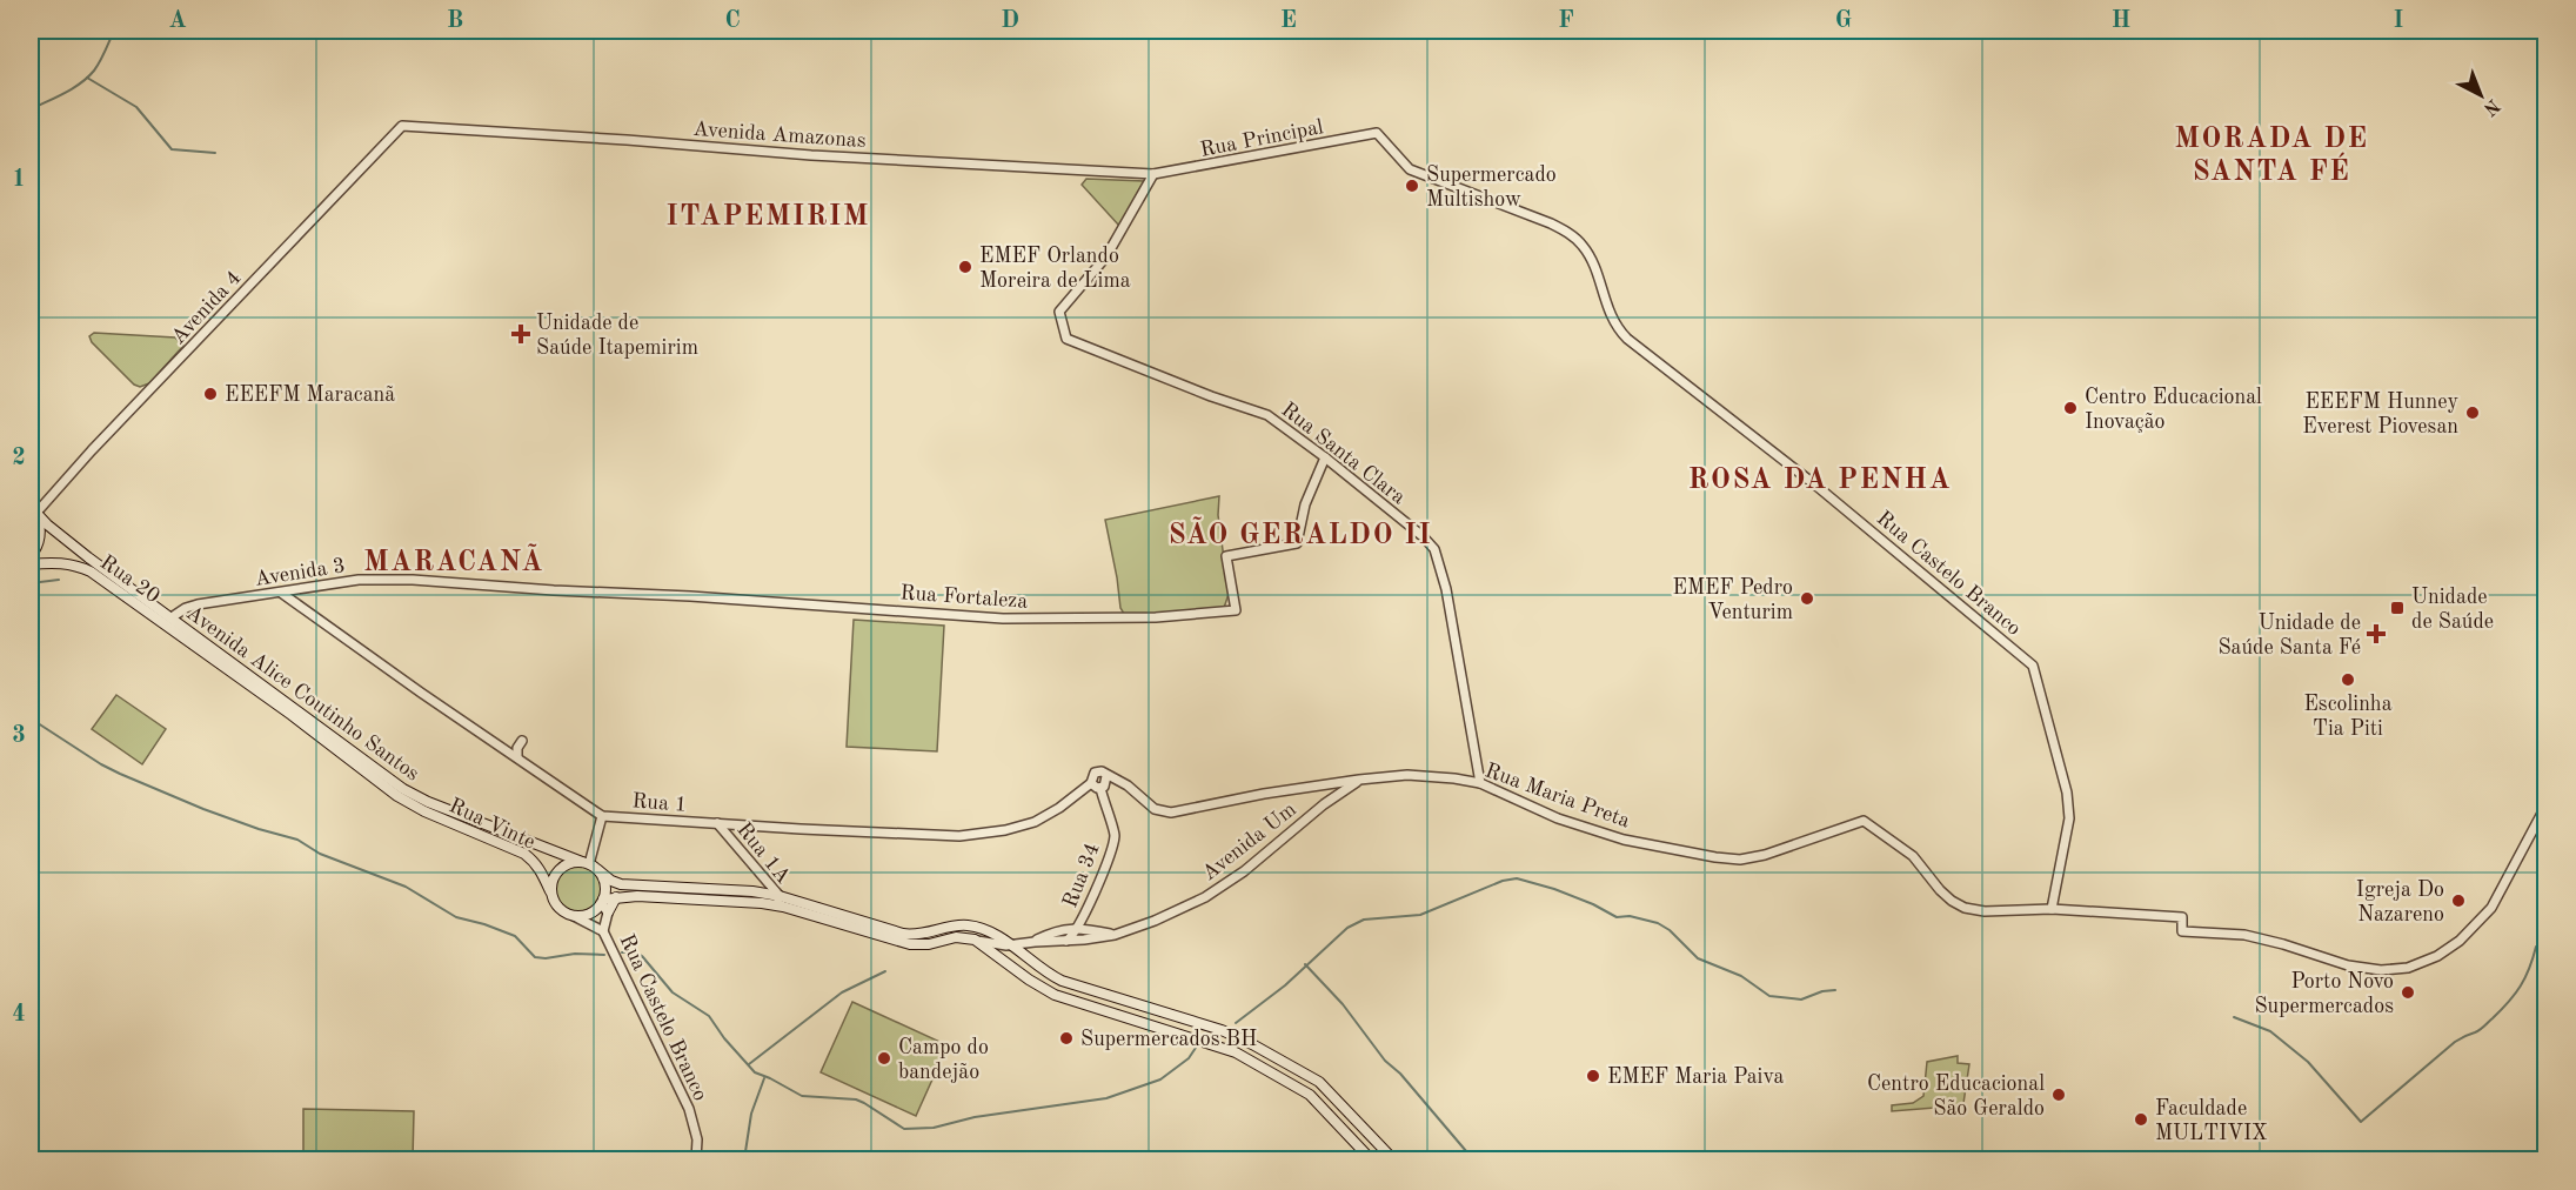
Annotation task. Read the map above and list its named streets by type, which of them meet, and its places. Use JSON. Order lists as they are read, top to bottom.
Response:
{
  "streets": {
    "main road": ["Rua 20", "Avenida Alice Coutinho Santos", "Rua Vinte"],
    "street": [
      "Avenida Amazonas",
      "Rua Principal",
      "Avenida 4",
      "Rua Santa Clara",
      "Avenida 3",
      "Rua Castelo Branco",
      "Rua Fortaleza",
      "Rua Maria Preta",
      "Rua 1",
      "Avenida Um",
      "Rua 1A",
      "Rua 34"
    ]
  },
  "crossings": [
    ["Avenida Amazonas", "Rua Principal"],
    ["Avenida Amazonas", "Avenida 4"],
    ["Avenida Amazonas", "Rua Santa Clara"],
    ["Rua Principal", "Rua Santa Clara"],
    ["Rua Principal", "Rua Castelo Branco"],
    ["Avenida 4", "Avenida Alice Coutinho Santos"],
    ["Rua Santa Clara", "Rua Fortaleza"],
    ["Rua Santa Clara", "Rua Maria Preta"],
    ["Avenida 3", "Rua 20"],
    ["Avenida 3", "Rua Fortaleza"],
    ["Avenida 3", "Avenida Alice Coutinho Santos"],
    ["Avenida 3", "Rua 1"],
    ["Avenida 3", "Rua Vinte"],
    ["Rua Castelo Branco", "Avenida Alice Coutinho Santos"],
    ["Rua Castelo Branco", "Rua Maria Preta"],
    ["Rua Castelo Branco", "Rua Vinte"],
    ["Rua 20", "Avenida Alice Coutinho Santos"],
    ["Rua 20", "Rua Vinte"],
    ["Avenida Alice Coutinho Santos", "Rua Vinte"],
    ["Rua Maria Preta", "Rua 1"],
    ["Rua Maria Preta", "Avenida Um"],
    ["Rua Maria Preta", "Rua 34"],
    ["Rua 1", "Rua 1A"],
    ["Rua 1", "Rua 34"],
    ["Avenida Um", "Rua 34"]
  ],
  "districts": [
    "MORADA DE SANTA FÉ",
    "ITAPEMIRIM",
    "ROSA DA PENHA",
    "SÃO GERALDO II",
    "MARACANÃ"
  ],
  "places": {
    "other": [
      "Supermercado Multishow",
      "EMEF Orlando Moreira de Lima",
      "EEEFM Maracanã",
      "Centro Educacional Inovação",
      "EEEFM Hunney Everest Piovesan",
      "EMEF Pedro Venturim",
      "Escolinha Tia Piti",
      "Igreja Do Nazareno",
      "Porto Novo Supermercados",
      "Supermercados BH",
      "Campo do bandejão",
      "EMEF Maria Paiva",
      "Centro Educacional São Geraldo",
      "Faculdade MULTIVIX"
    ],
    "health": ["Unidade de Saúde Itapemirim", "Unidade de Saúde Santa Fé"],
    "transit": ["Unidade de Saúde"]
  },
  "north": "bottom right",
  "grid": {
    "columns": [
      "A",
      "B",
      "C",
      "D",
      "E",
      "F",
      "G",
      "H",
      "I"
    ],
    "rows": [
      "1",
      "2",
      "3",
      "4"
    ]
  }
}
